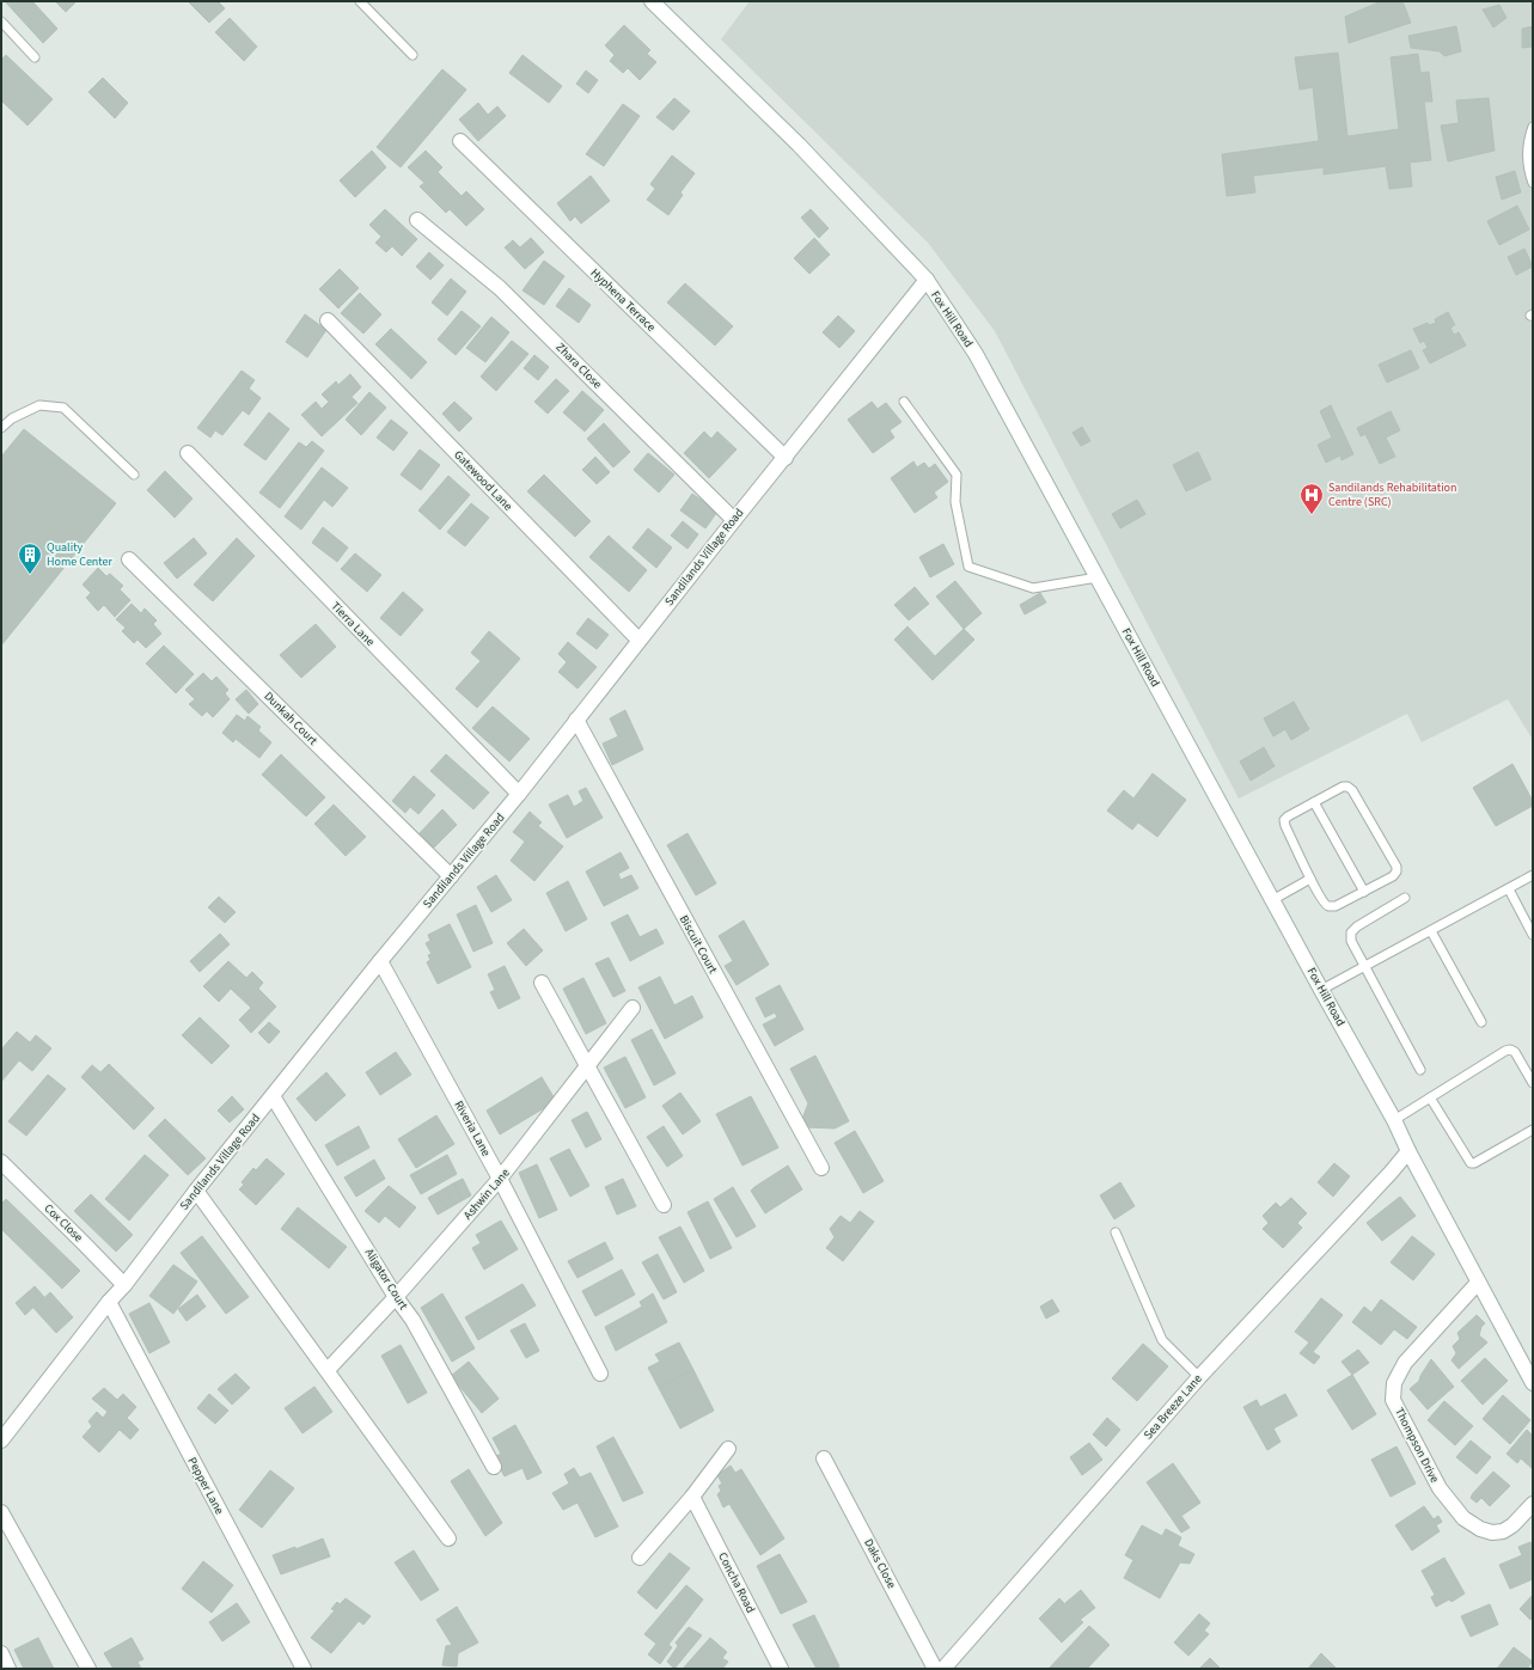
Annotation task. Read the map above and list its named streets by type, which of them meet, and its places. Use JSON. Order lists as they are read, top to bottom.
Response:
{
  "streets": {
    "street": [
      "Hyphena Terrace",
      "Fox Hill Road",
      "Zhara Close",
      "Gatewood Lane",
      "Sandilands Village Road",
      "Tierra Lane",
      "Dunkah Court",
      "Biscuit Court",
      "Riveria Lane",
      "Ashwin Lane",
      "Cox Close",
      "Aligator Court",
      "Sea Breeze Lane",
      "Thompson Drive",
      "Pepper Lane",
      "Daks Close",
      "Concha Road"
    ]
  },
  "crossings": [
    ["Hyphena Terrace", "Sandilands Village Road"],
    ["Fox Hill Road", "Sandilands Village Road"],
    ["Fox Hill Road", "Sea Breeze Lane"],
    ["Fox Hill Road", "Thompson Drive"],
    ["Zhara Close", "Sandilands Village Road"],
    ["Gatewood Lane", "Sandilands Village Road"],
    ["Sandilands Village Road", "Tierra Lane"],
    ["Sandilands Village Road", "Dunkah Court"],
    ["Sandilands Village Road", "Biscuit Court"],
    ["Sandilands Village Road", "Riveria Lane"],
    ["Sandilands Village Road", "Cox Close"],
    ["Sandilands Village Road", "Aligator Court"],
    ["Sandilands Village Road", "Pepper Lane"],
    ["Riveria Lane", "Ashwin Lane"],
    ["Ashwin Lane", "Aligator Court"]
  ],
  "places": {
    "hospital": ["Sandilands Rehabilitation Centre (SRC)"],
    "building": ["Quality Home Center"]
  }
}
